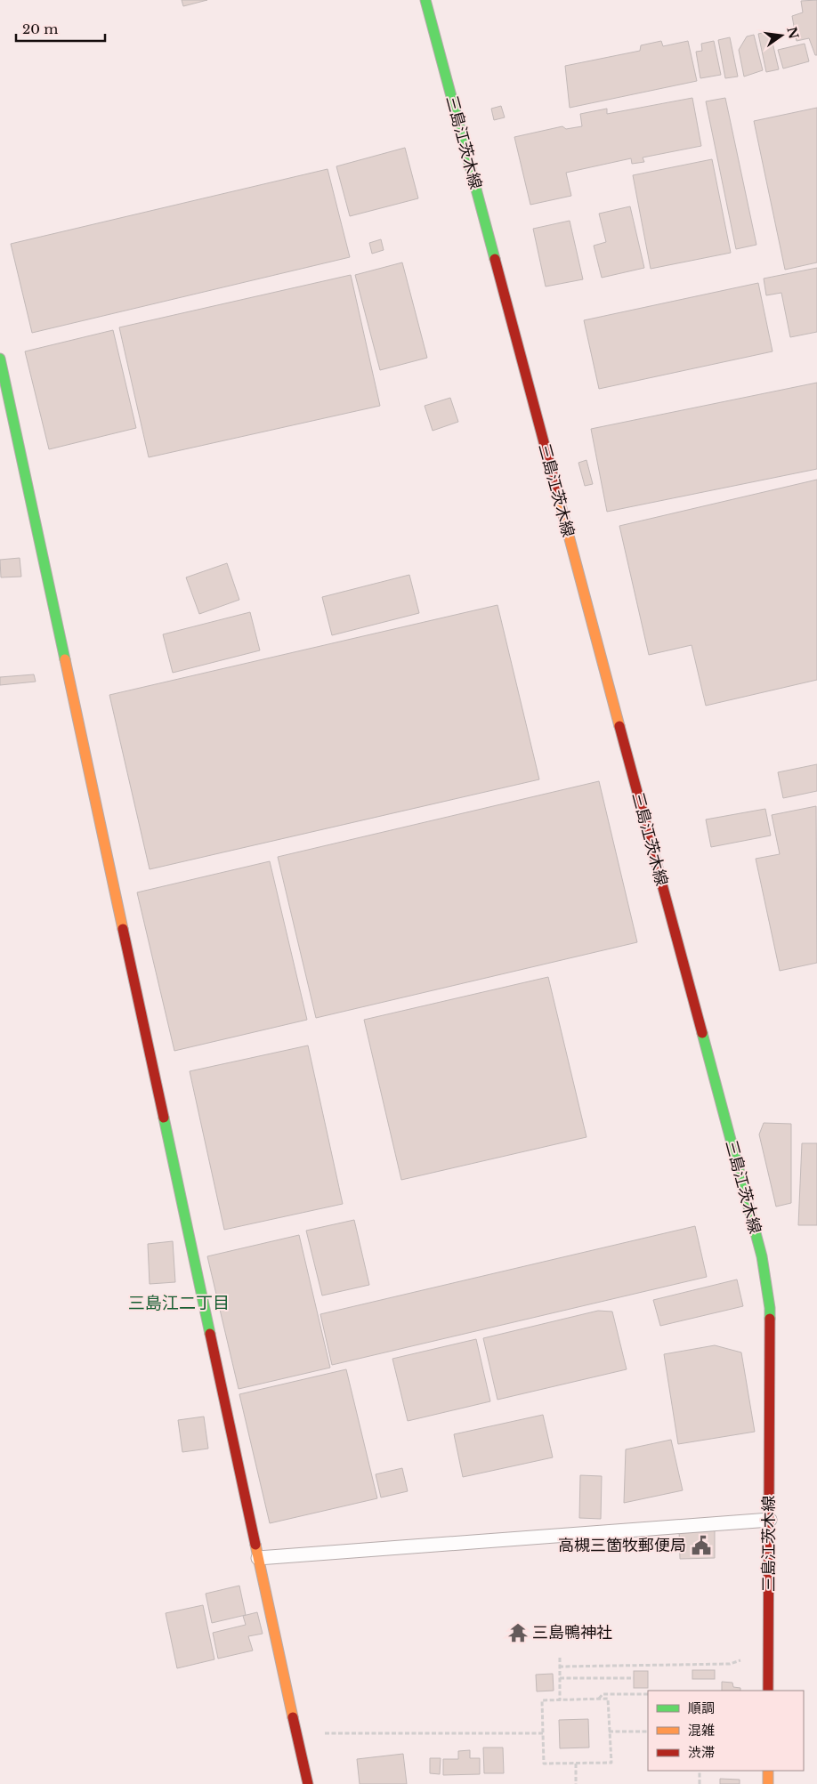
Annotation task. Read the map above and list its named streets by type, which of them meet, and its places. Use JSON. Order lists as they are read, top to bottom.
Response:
{
  "streets": {
    "main road": ["三島江茨木線"]
  },
  "districts": ["三島江二丁目"],
  "places": {
    "public building": ["高槻三箇牧郵便局"],
    "temple": ["三島鴨神社"]
  },
  "legend": ["順調", "混雑", "渋滞"],
  "scale_bar": "20 m",
  "north": "right"
}
